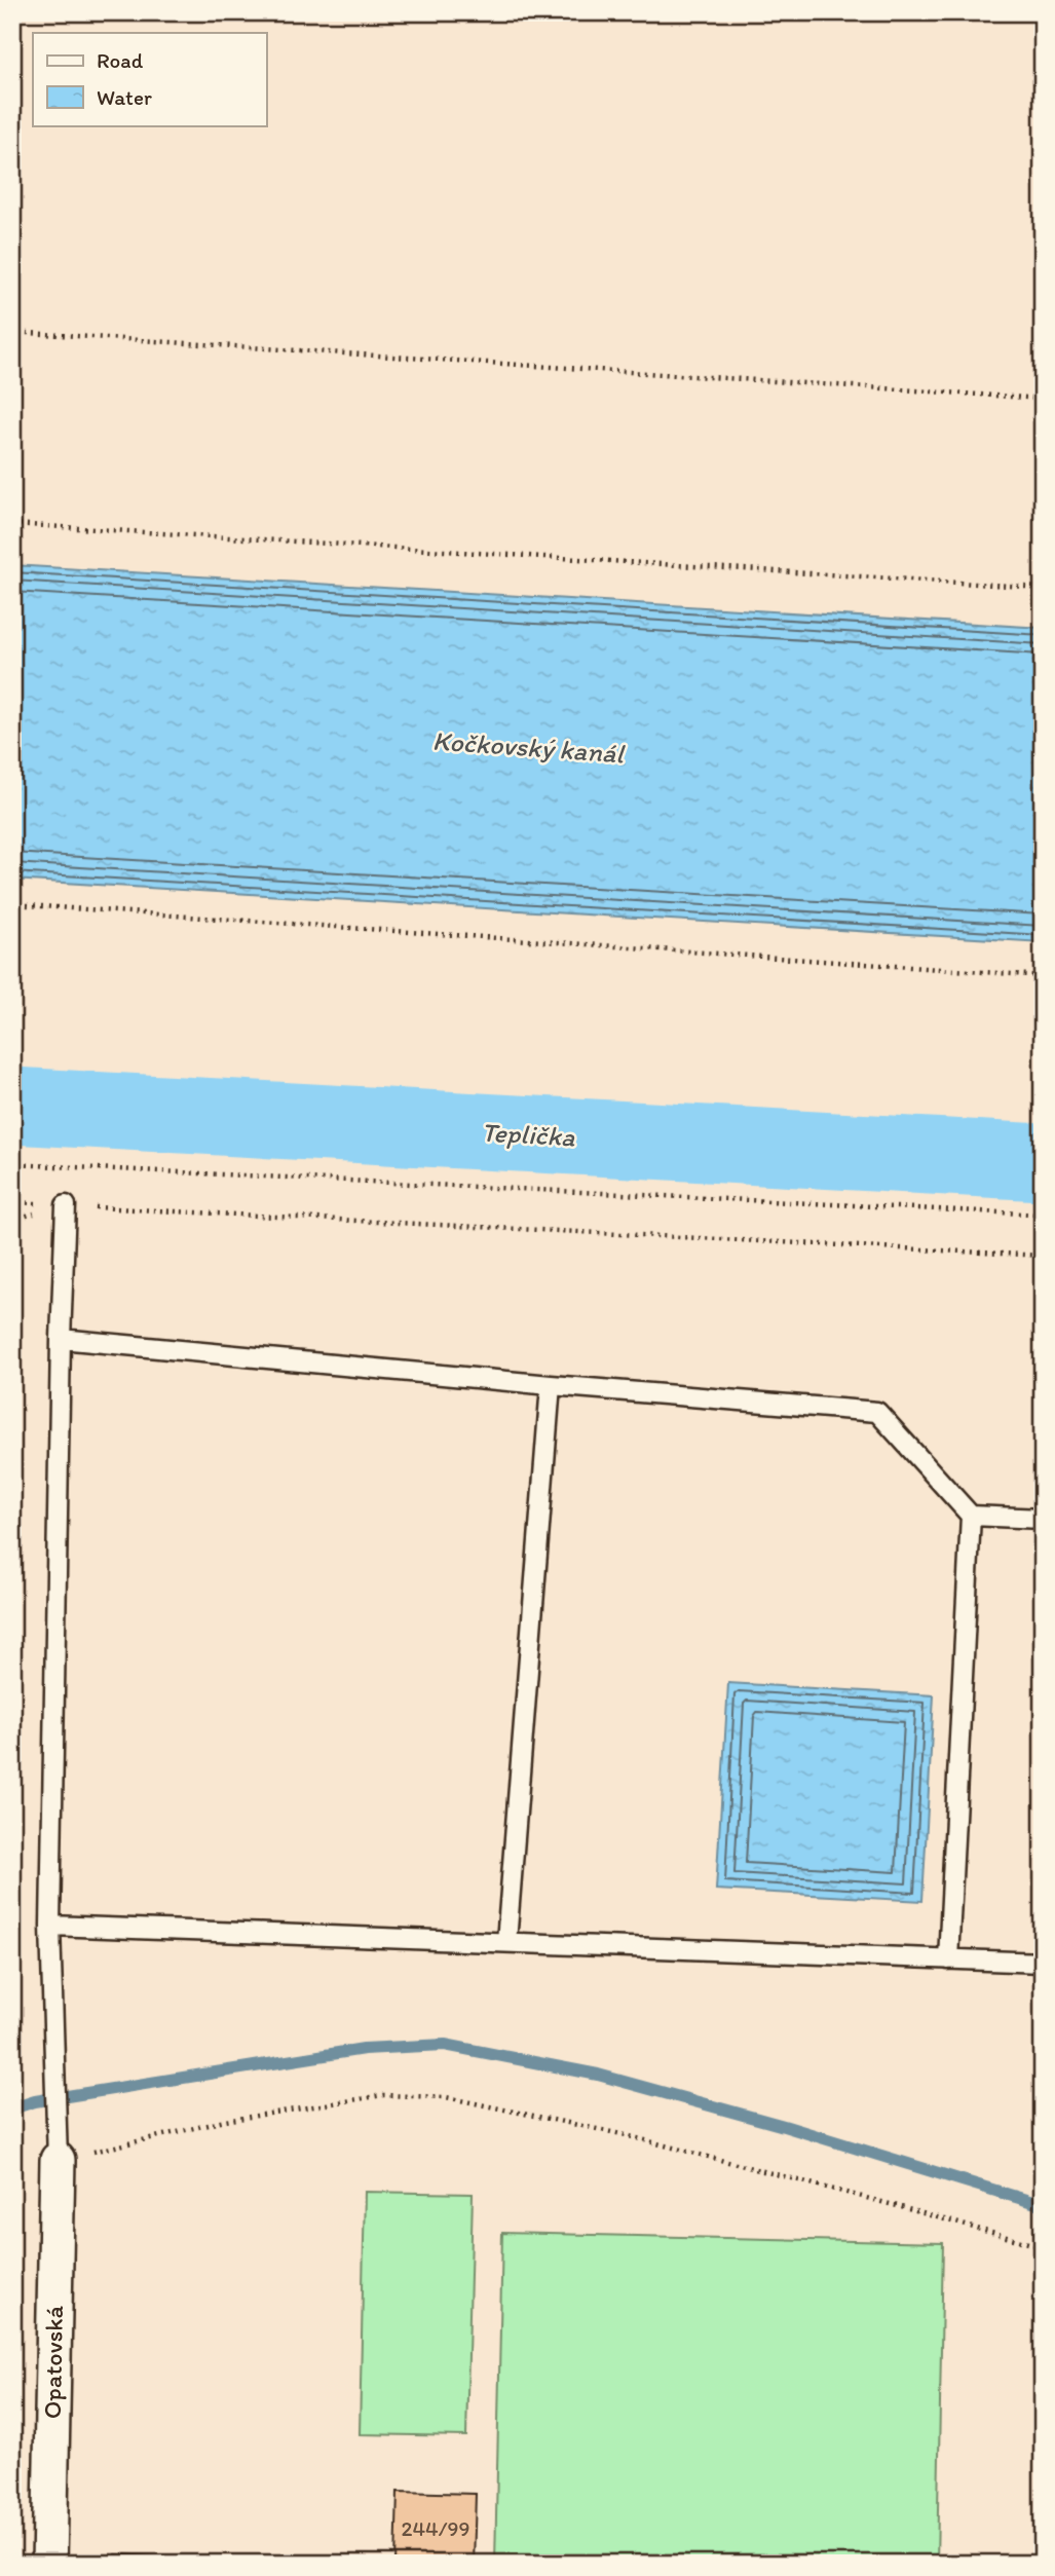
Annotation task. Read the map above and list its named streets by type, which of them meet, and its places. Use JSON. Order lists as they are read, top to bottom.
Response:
{
  "streets": {
    "street": ["Opatovská"]
  },
  "water": ["Kočkovský kanál", "Teplička"],
  "house_numbers": ["244/99"],
  "legend": ["Road", "Water"]
}
